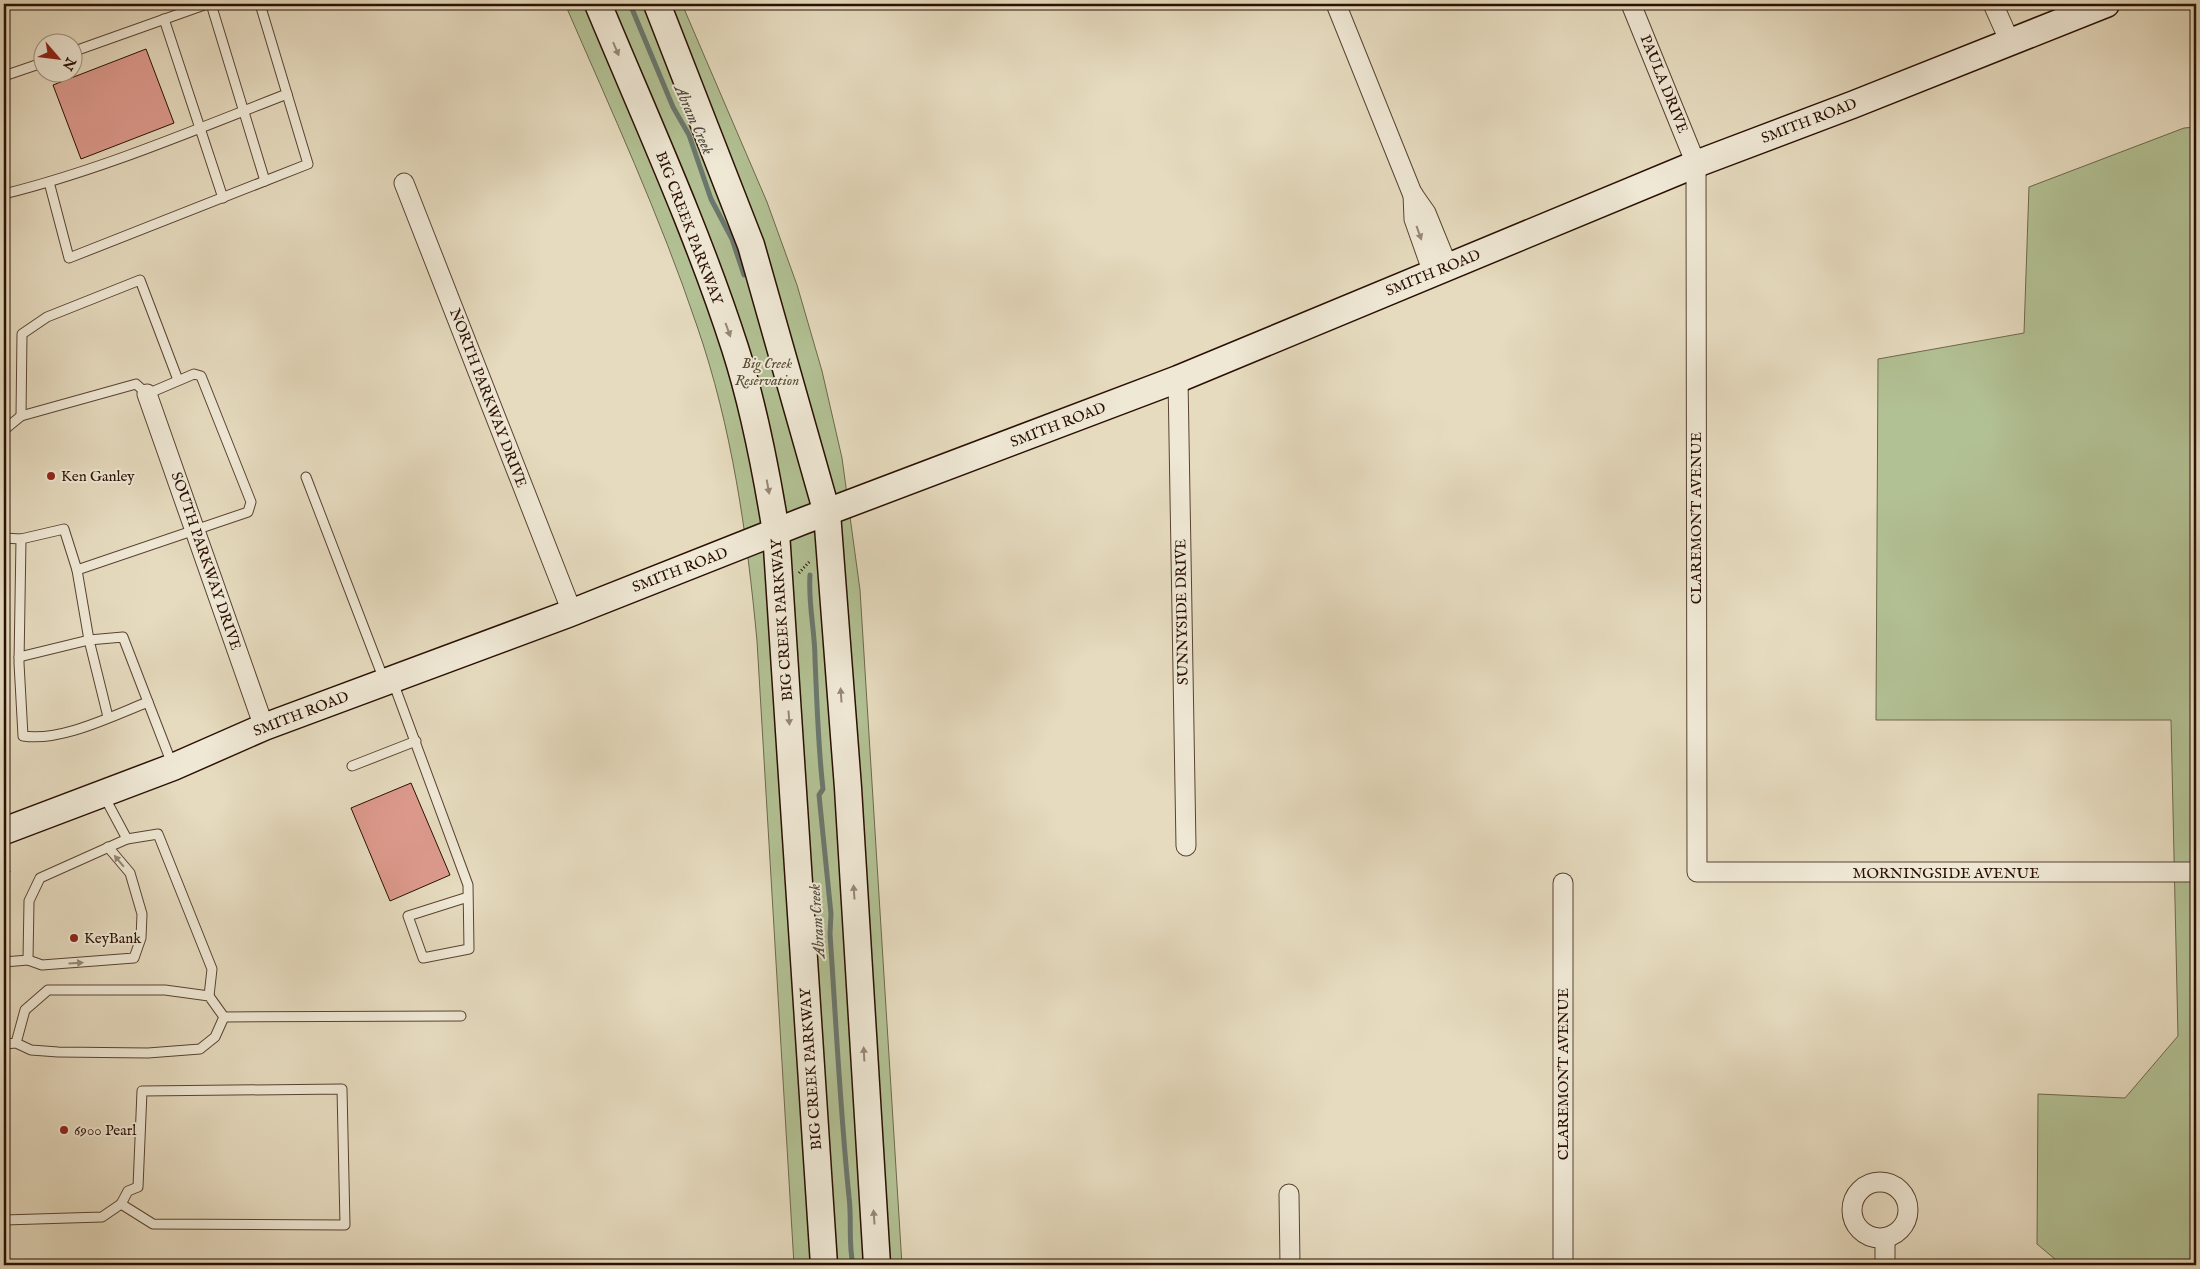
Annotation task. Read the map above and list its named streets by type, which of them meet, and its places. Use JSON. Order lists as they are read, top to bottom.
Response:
{
  "streets": {
    "street": [
      "PAULA DRIVE",
      "SMITH ROAD",
      "BIG CREEK PARKWAY",
      "NORTH PARKWAY DRIVE",
      "CLAREMONT AVENUE",
      "SOUTH PARKWAY DRIVE",
      "SUNNYSIDE DRIVE",
      "MORNINGSIDE AVENUE"
    ]
  },
  "crossings": [
    ["PAULA DRIVE", "SMITH ROAD"],
    ["PAULA DRIVE", "CLAREMONT AVENUE"],
    ["SMITH ROAD", "BIG CREEK PARKWAY"],
    ["SMITH ROAD", "NORTH PARKWAY DRIVE"],
    ["SMITH ROAD", "CLAREMONT AVENUE"],
    ["SMITH ROAD", "SOUTH PARKWAY DRIVE"],
    ["SMITH ROAD", "SUNNYSIDE DRIVE"],
    ["CLAREMONT AVENUE", "MORNINGSIDE AVENUE"]
  ],
  "water": ["Abram Creek"],
  "parks": ["Big Creek Reservation"],
  "places": ["Ken Ganley", "KeyBank", "6900 Pearl"],
  "north": "bottom right"
}
